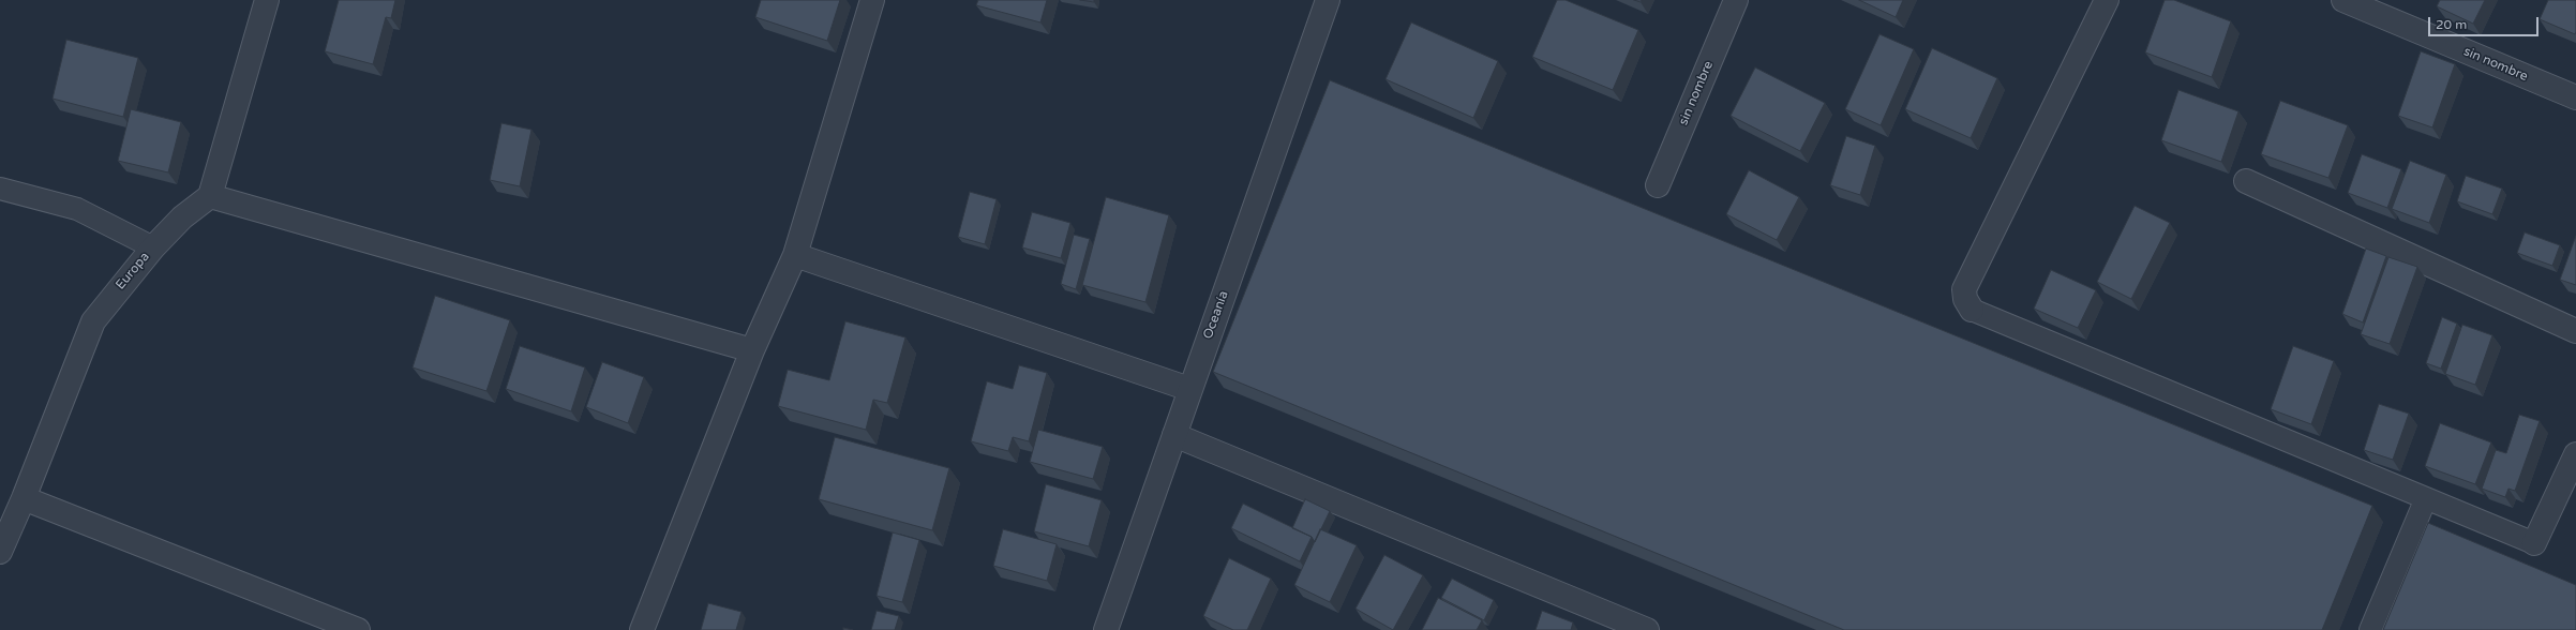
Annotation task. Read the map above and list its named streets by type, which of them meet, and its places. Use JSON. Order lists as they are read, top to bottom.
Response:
{
  "streets": {
    "street": ["sin nombre", "Europa", "Oceanía"]
  },
  "scale_bar": "20 m"
}
